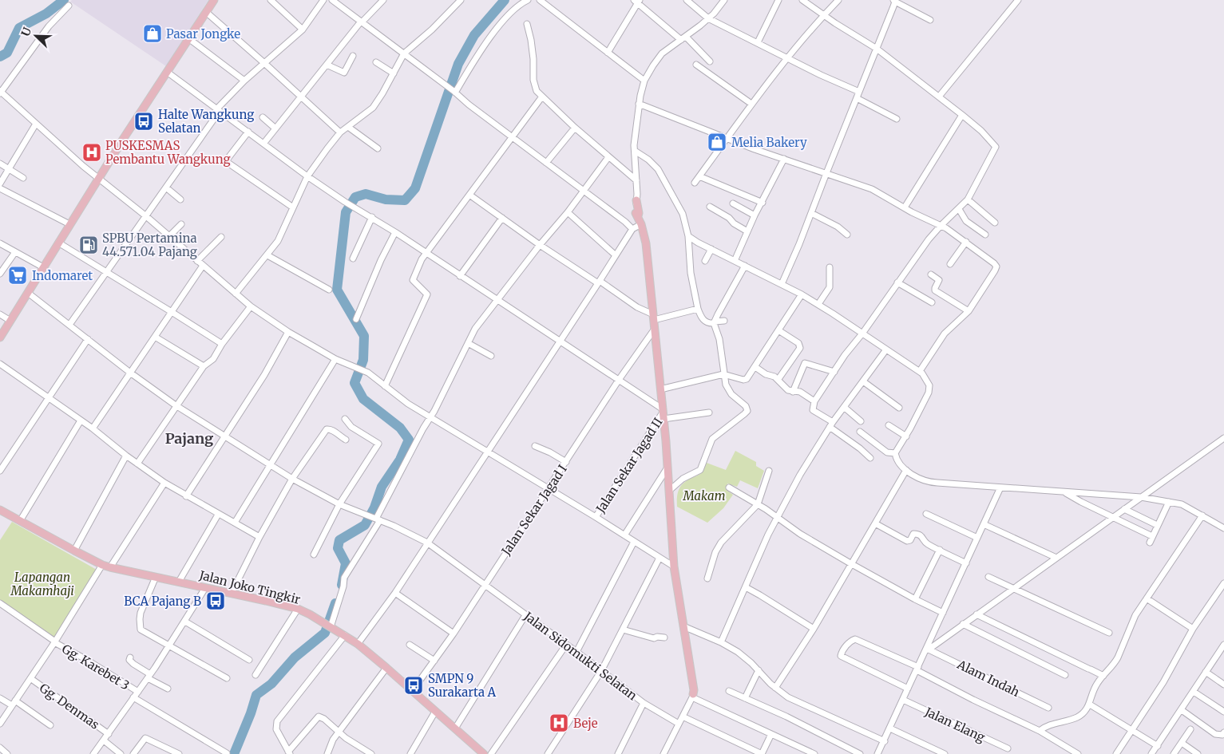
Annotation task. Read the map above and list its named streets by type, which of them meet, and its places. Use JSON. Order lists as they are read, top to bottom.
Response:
{
  "streets": {
    "main road": ["Jalan Joko Tingkir"],
    "street": [
      "Jalan Sekar Jagad II",
      "Jalan Sekar Jagad I",
      "Jalan Sidomukti Selatan",
      "Gg. Karebet 3",
      "Alam Indah",
      "Gg. Denmas",
      "Jalan Elang"
    ]
  },
  "crossings": [
    ["Jalan Sekar Jagad I", "Jalan Joko Tingkir"],
    ["Jalan Sekar Jagad I", "Jalan Sidomukti Selatan"]
  ],
  "districts": ["Pajang"],
  "parks": ["Makam", "Lapangan Makamhaji"],
  "places": {
    "shop": ["Pasar Jongke", "Melia Bakery"],
    "bus stop": ["Halte Wangkung Selatan", "BCA Pajang B", "SMPN 9 Surakarta A"],
    "hospital": ["PUSKESMAS Pembantu Wangkung", "Beje"],
    "fuel station": ["SPBU Pertamina 44.571.04 Pajang"],
    "supermarket": ["Indomaret"]
  },
  "north": "top left"
}
